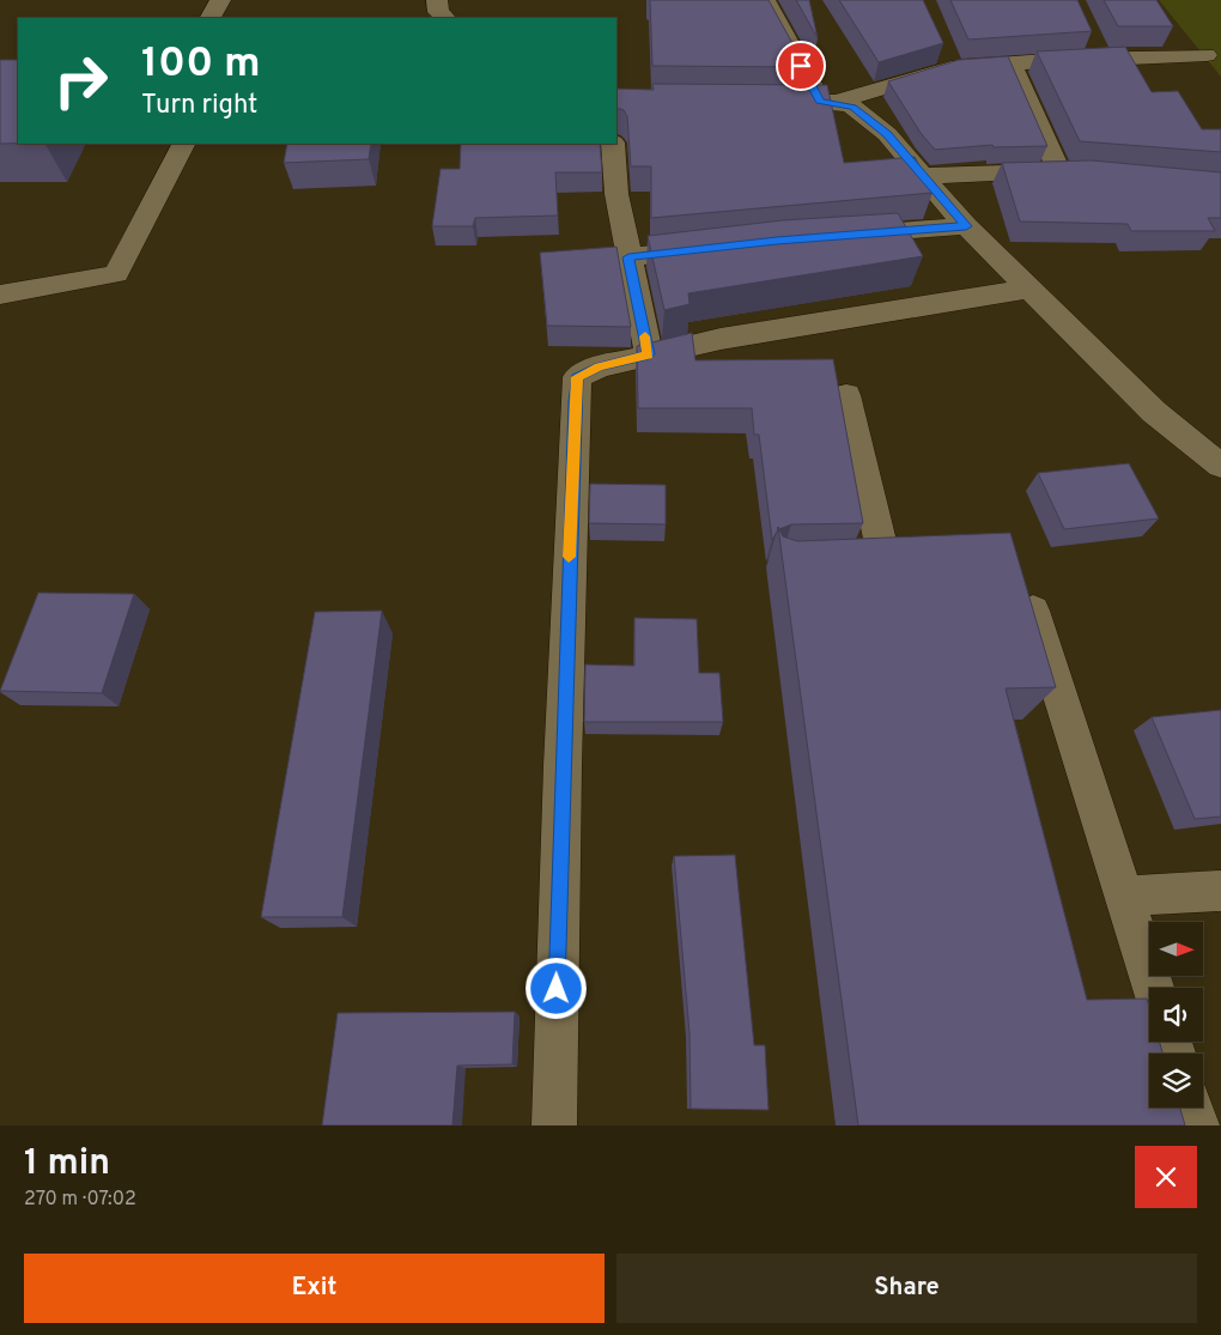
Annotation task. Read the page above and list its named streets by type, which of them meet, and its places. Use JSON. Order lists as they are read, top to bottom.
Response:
{
  "north": "right",
  "page": {
    "turn": ["100 m", "Turn right"],
    "heading": ["1 min", "270 m · 07:02"],
    "buttons": ["Exit", "Share"]
  }
}
